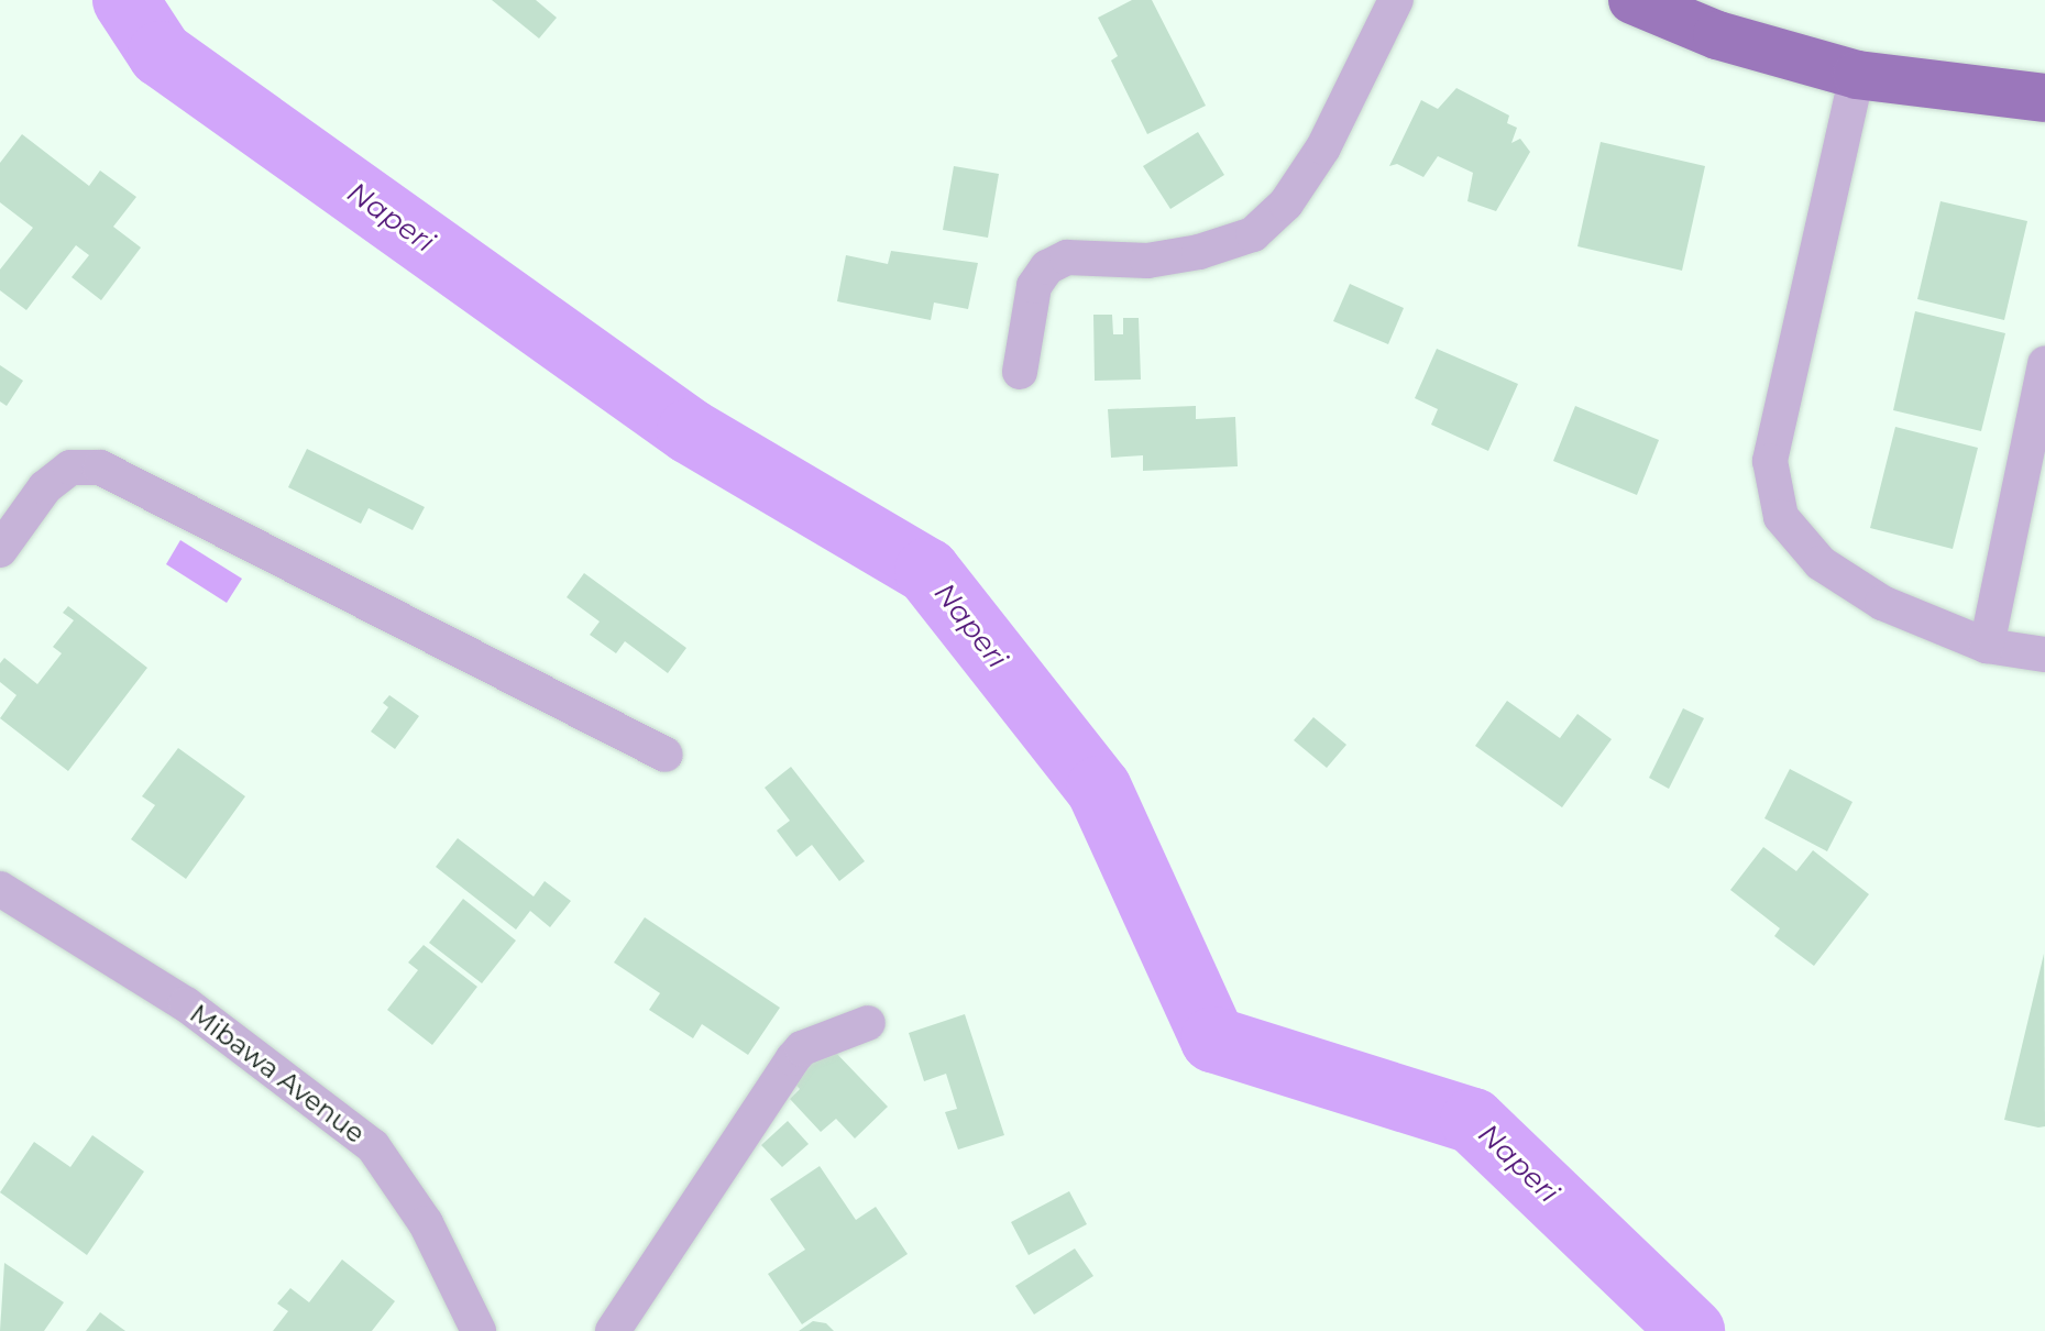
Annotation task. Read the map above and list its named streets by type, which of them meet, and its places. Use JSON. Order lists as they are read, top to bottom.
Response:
{
  "streets": {
    "street": ["Mibawa Avenue"]
  },
  "water": ["Naperi"]
}
